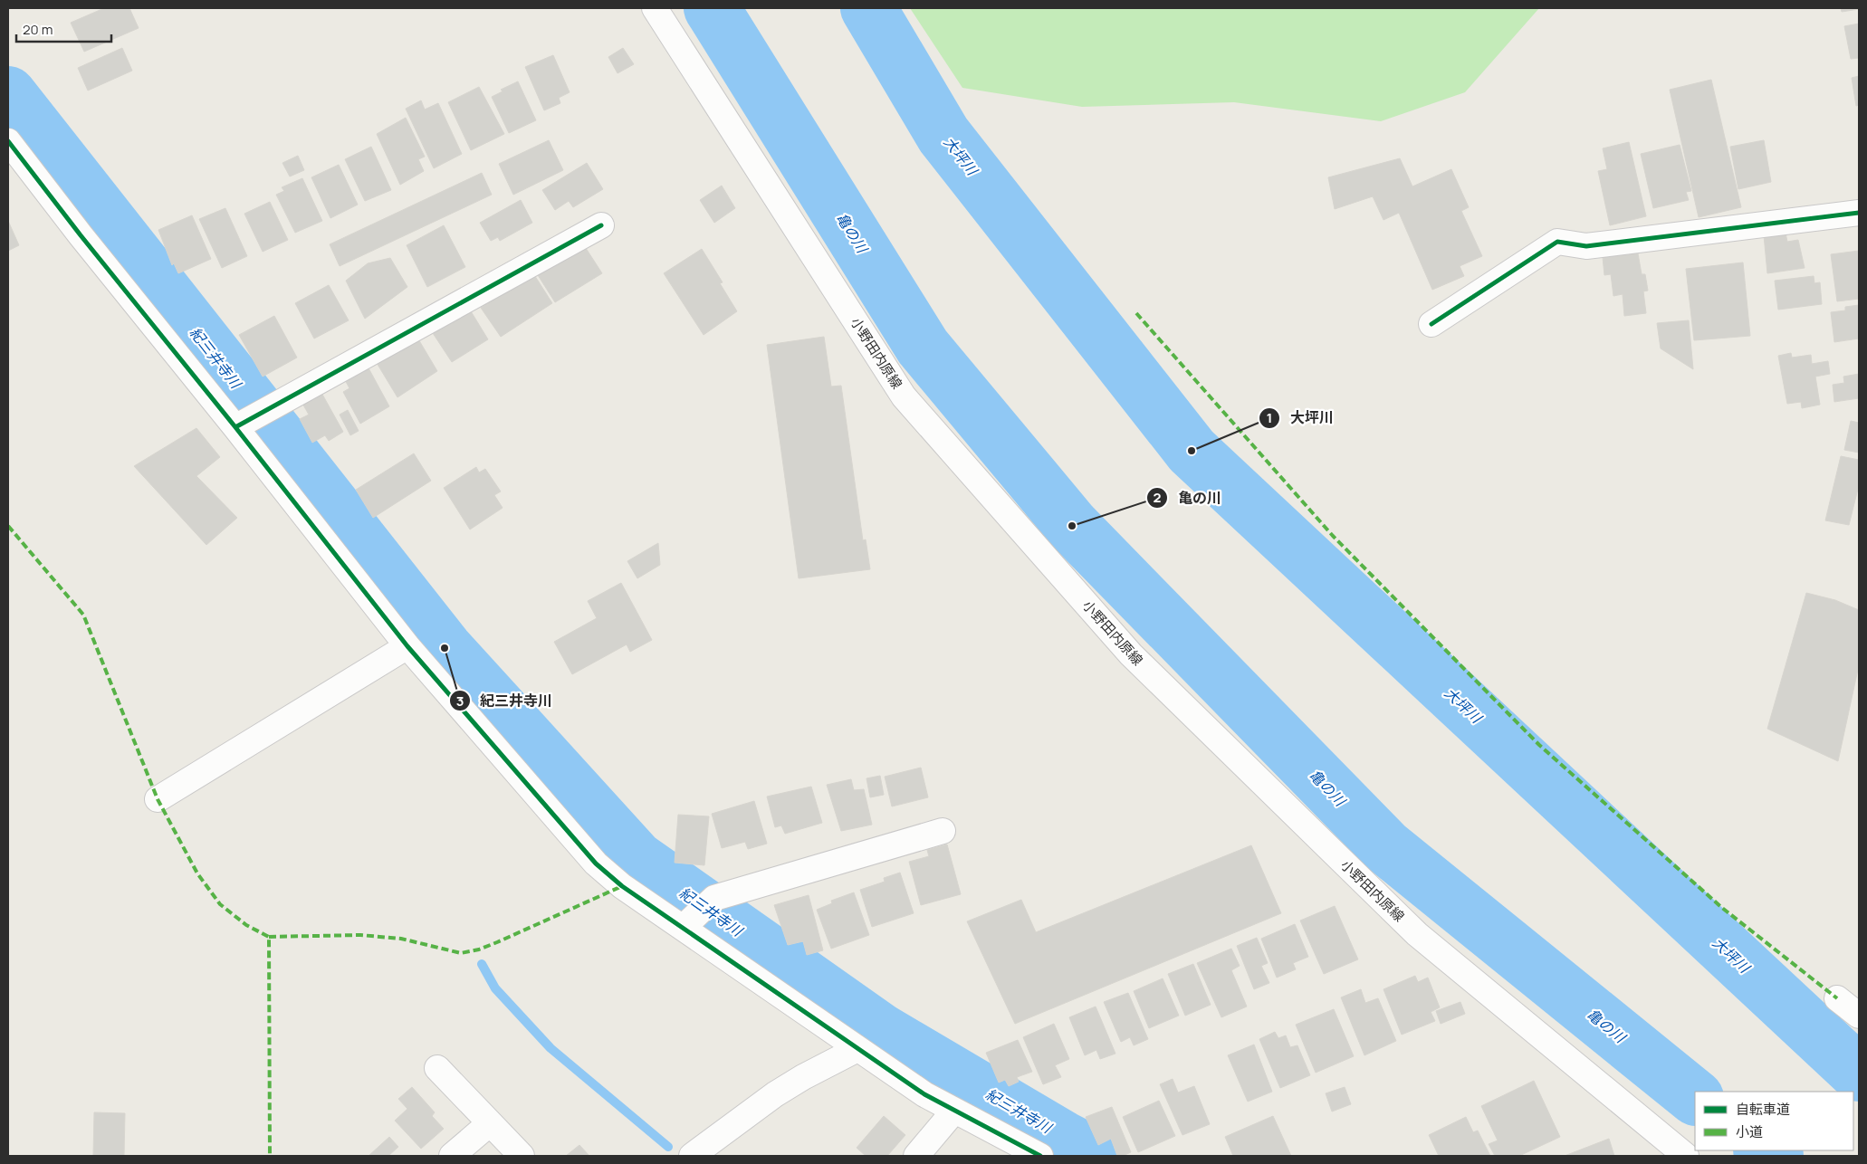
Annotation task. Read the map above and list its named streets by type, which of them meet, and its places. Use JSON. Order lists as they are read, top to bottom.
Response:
{
  "streets": {
    "street": ["小野田内原線"]
  },
  "water": ["大坪川", "亀の川", "紀三井寺川"],
  "places": ["大坪川", "亀の川", "紀三井寺川"],
  "legend": ["自転車道", "小道"],
  "scale_bar": "20 m"
}
